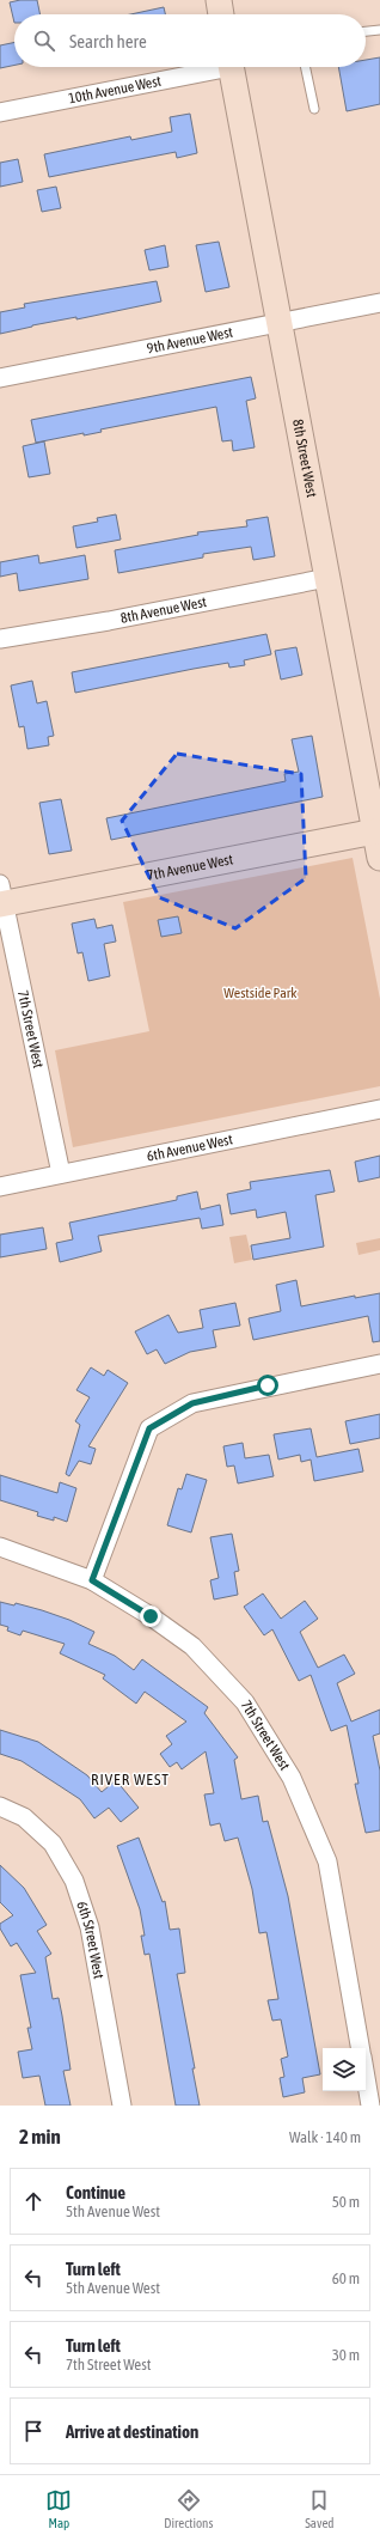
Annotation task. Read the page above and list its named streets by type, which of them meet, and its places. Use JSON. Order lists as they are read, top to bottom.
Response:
{
  "streets": {
    "street": [
      "10th Avenue West",
      "9th Avenue West",
      "8th Street West",
      "8th Avenue West",
      "7th Avenue West",
      "7th Street West",
      "6th Avenue West",
      "6th Street West"
    ]
  },
  "crossings": [
    ["9th Avenue West", "8th Street West"],
    ["8th Street West", "8th Avenue West"],
    ["8th Street West", "7th Avenue West"],
    ["7th Avenue West", "7th Street West"],
    ["7th Street West", "6th Avenue West"]
  ],
  "districts": ["RIVER WEST"],
  "parks": ["Westside Park"],
  "page": {
    "search": "Search here",
    "heading": ["2 min", "Walk · 140 m"],
    "list": [
      ["Continue", "5th Avenue West", "50 m"],
      ["Turn left", "5th Avenue West", "60 m"],
      ["Turn left", "7th Street West", "30 m"],
      "Arrive at destination"
    ],
    "nav": ["Map", "Directions", "Saved"]
  }
}
